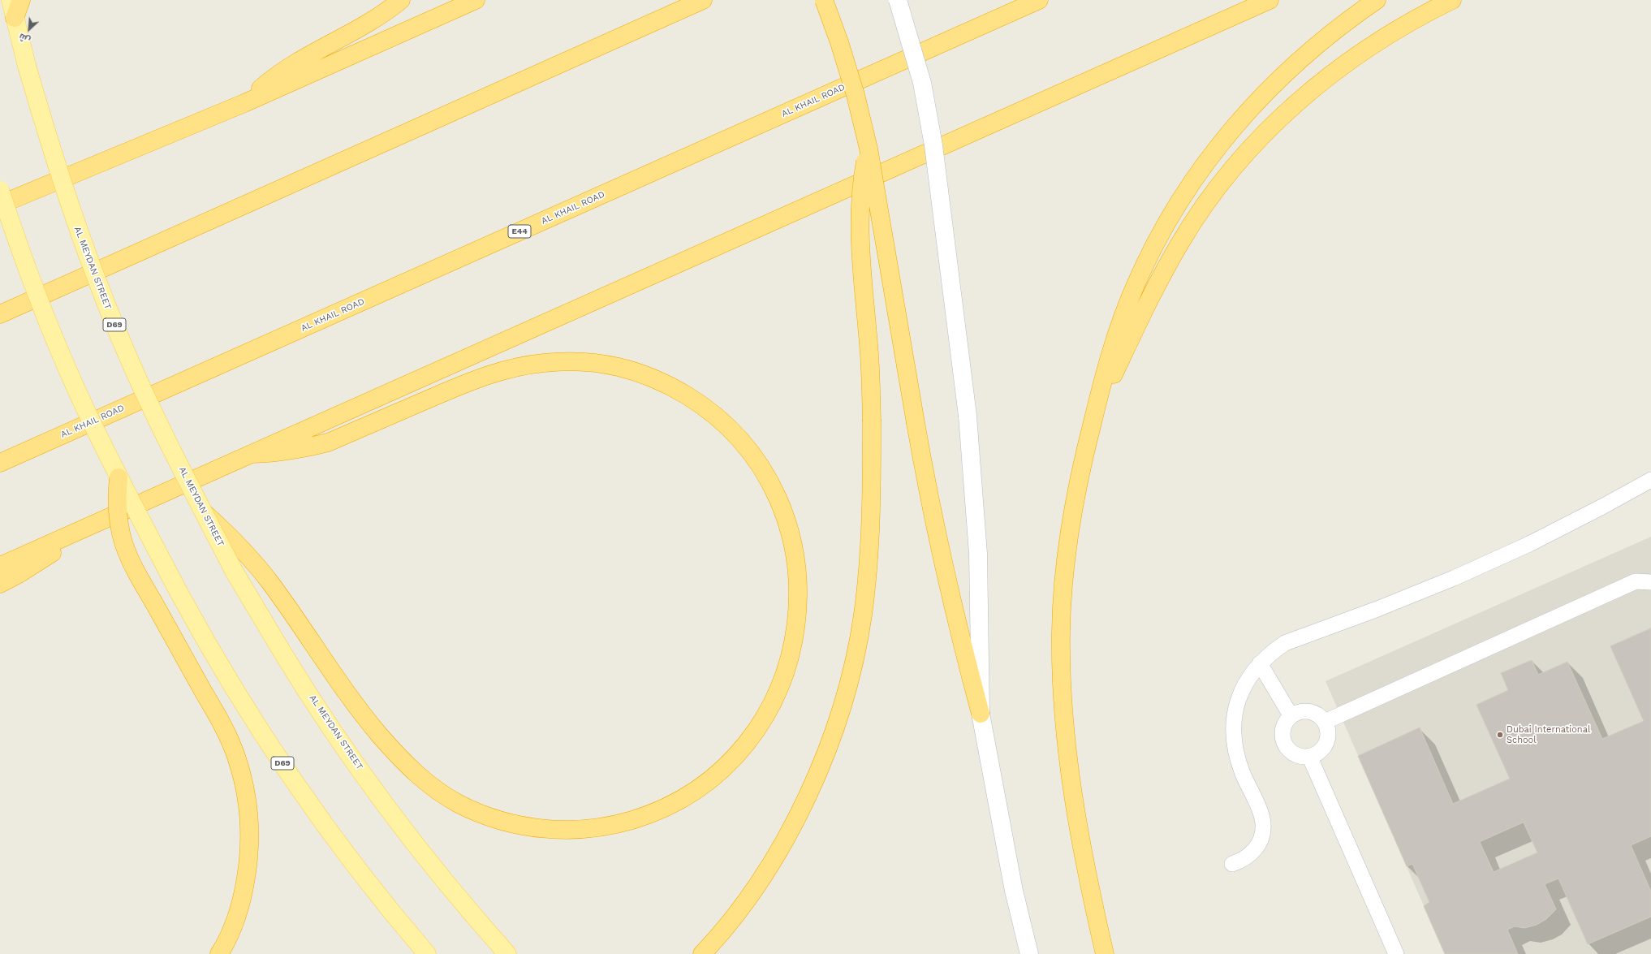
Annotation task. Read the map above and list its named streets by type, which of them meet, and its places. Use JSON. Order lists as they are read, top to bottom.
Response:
{
  "streets": {
    "highway": ["AL KHAIL ROAD", "E44"],
    "main road": ["AL MEYDAN STREET", "D69"]
  },
  "places": ["Dubai International School"],
  "north": "bottom left"
}
